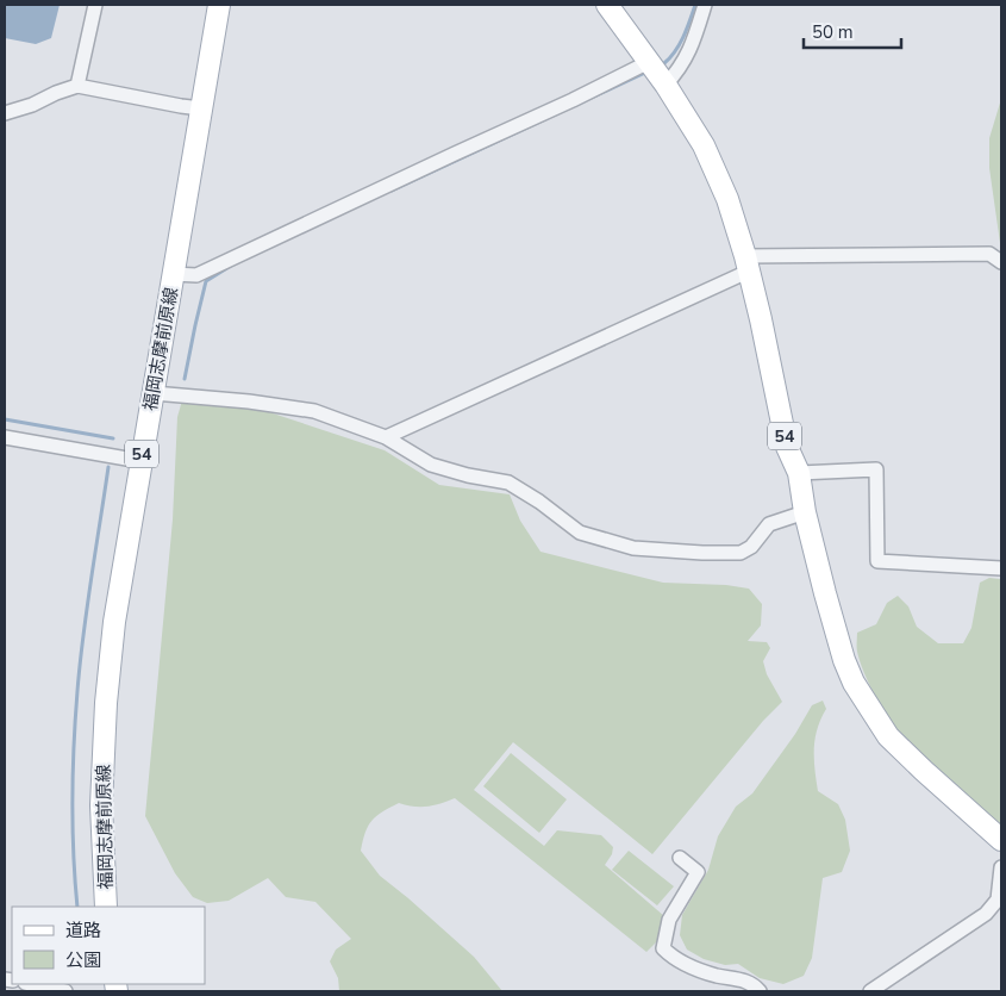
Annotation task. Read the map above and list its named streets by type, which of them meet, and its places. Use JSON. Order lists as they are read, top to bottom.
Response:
{
  "streets": {
    "main road": ["福岡志摩前原線", "54"]
  },
  "legend": ["道路", "公園"],
  "scale_bar": "50 m"
}
